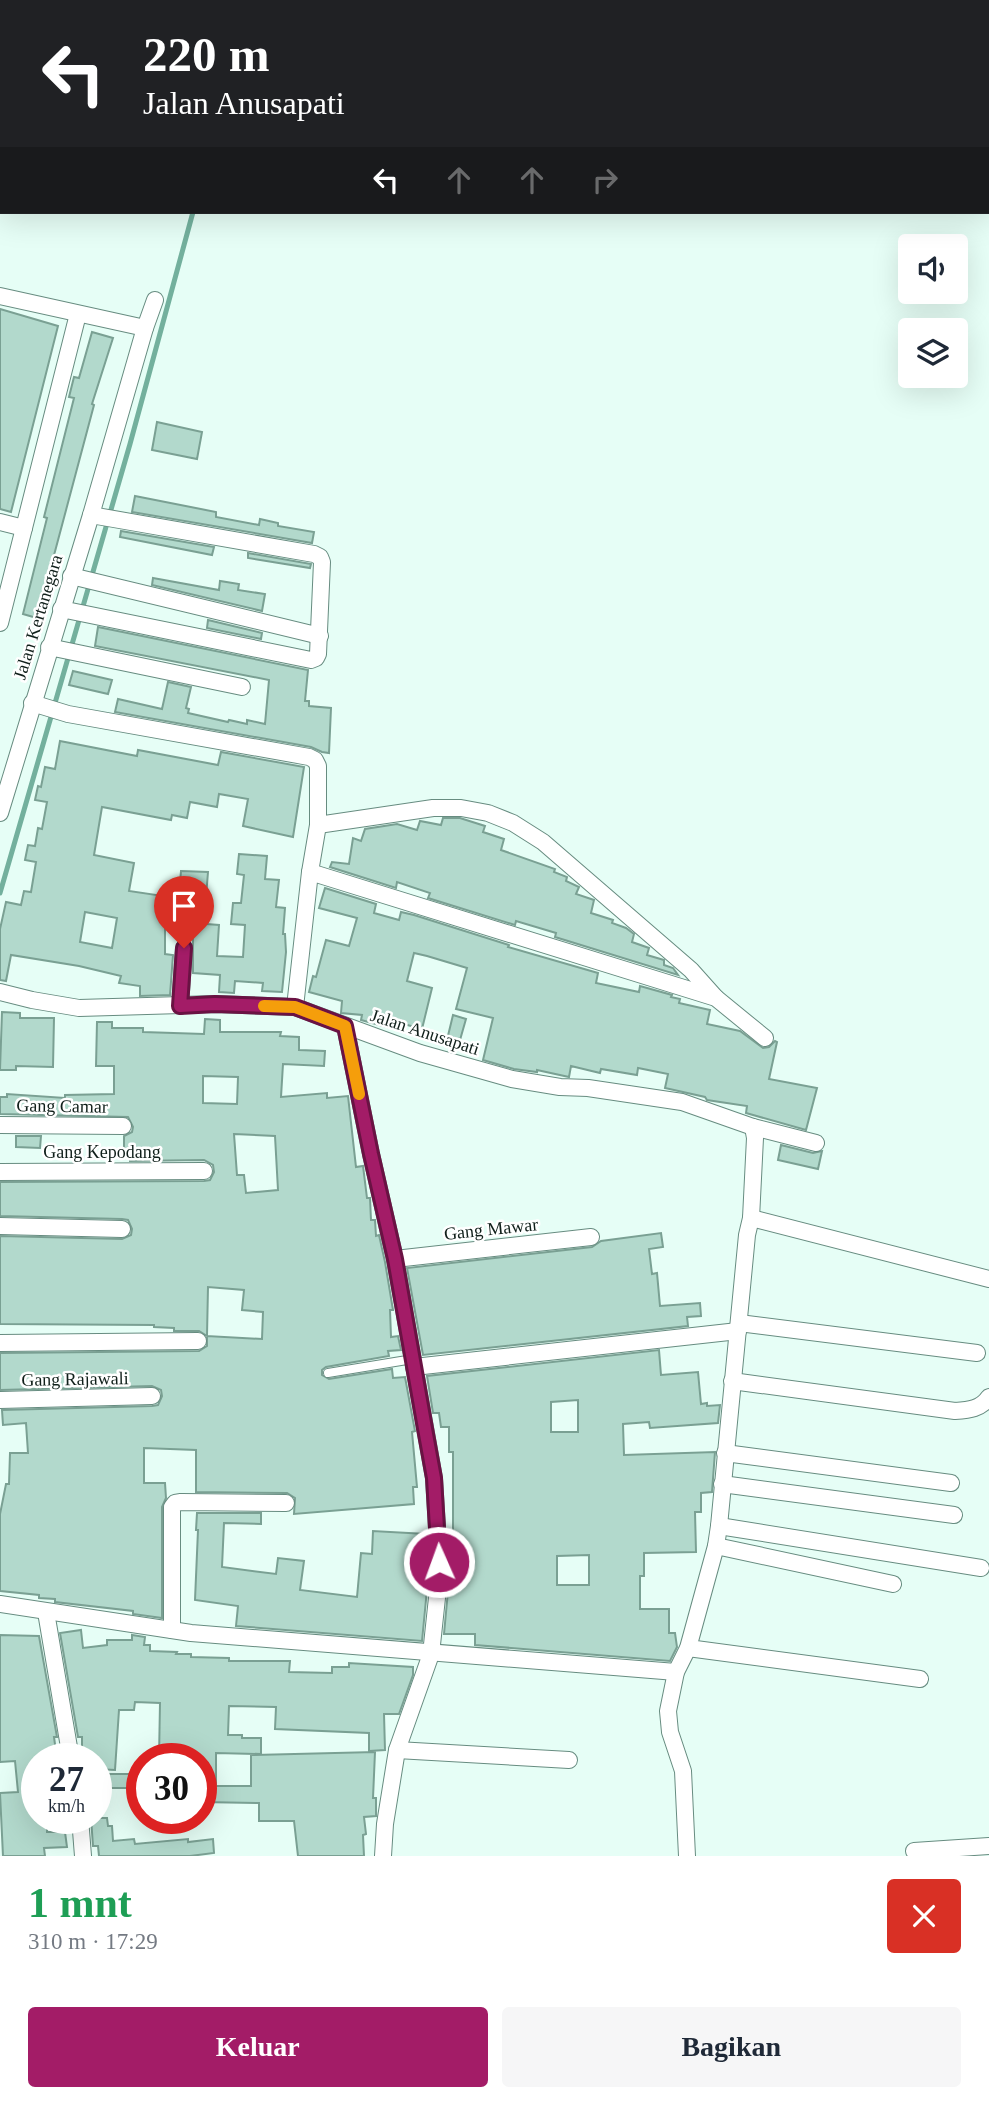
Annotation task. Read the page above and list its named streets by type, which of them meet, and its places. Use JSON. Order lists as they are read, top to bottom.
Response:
{
  "streets": {
    "street": [
      "Jalan Kertanegara",
      "Jalan Anusapati",
      "Gang Camar",
      "Gang Kepodang",
      "Gang Mawar",
      "Gang Rajawali"
    ]
  },
  "page": {
    "turn": ["220 m", "Jalan Anusapati"],
    "speed": "27 km/h",
    "limit": "30",
    "heading": ["1 mnt", "310 m · 17:29"],
    "buttons": ["Keluar", "Bagikan"]
  }
}
